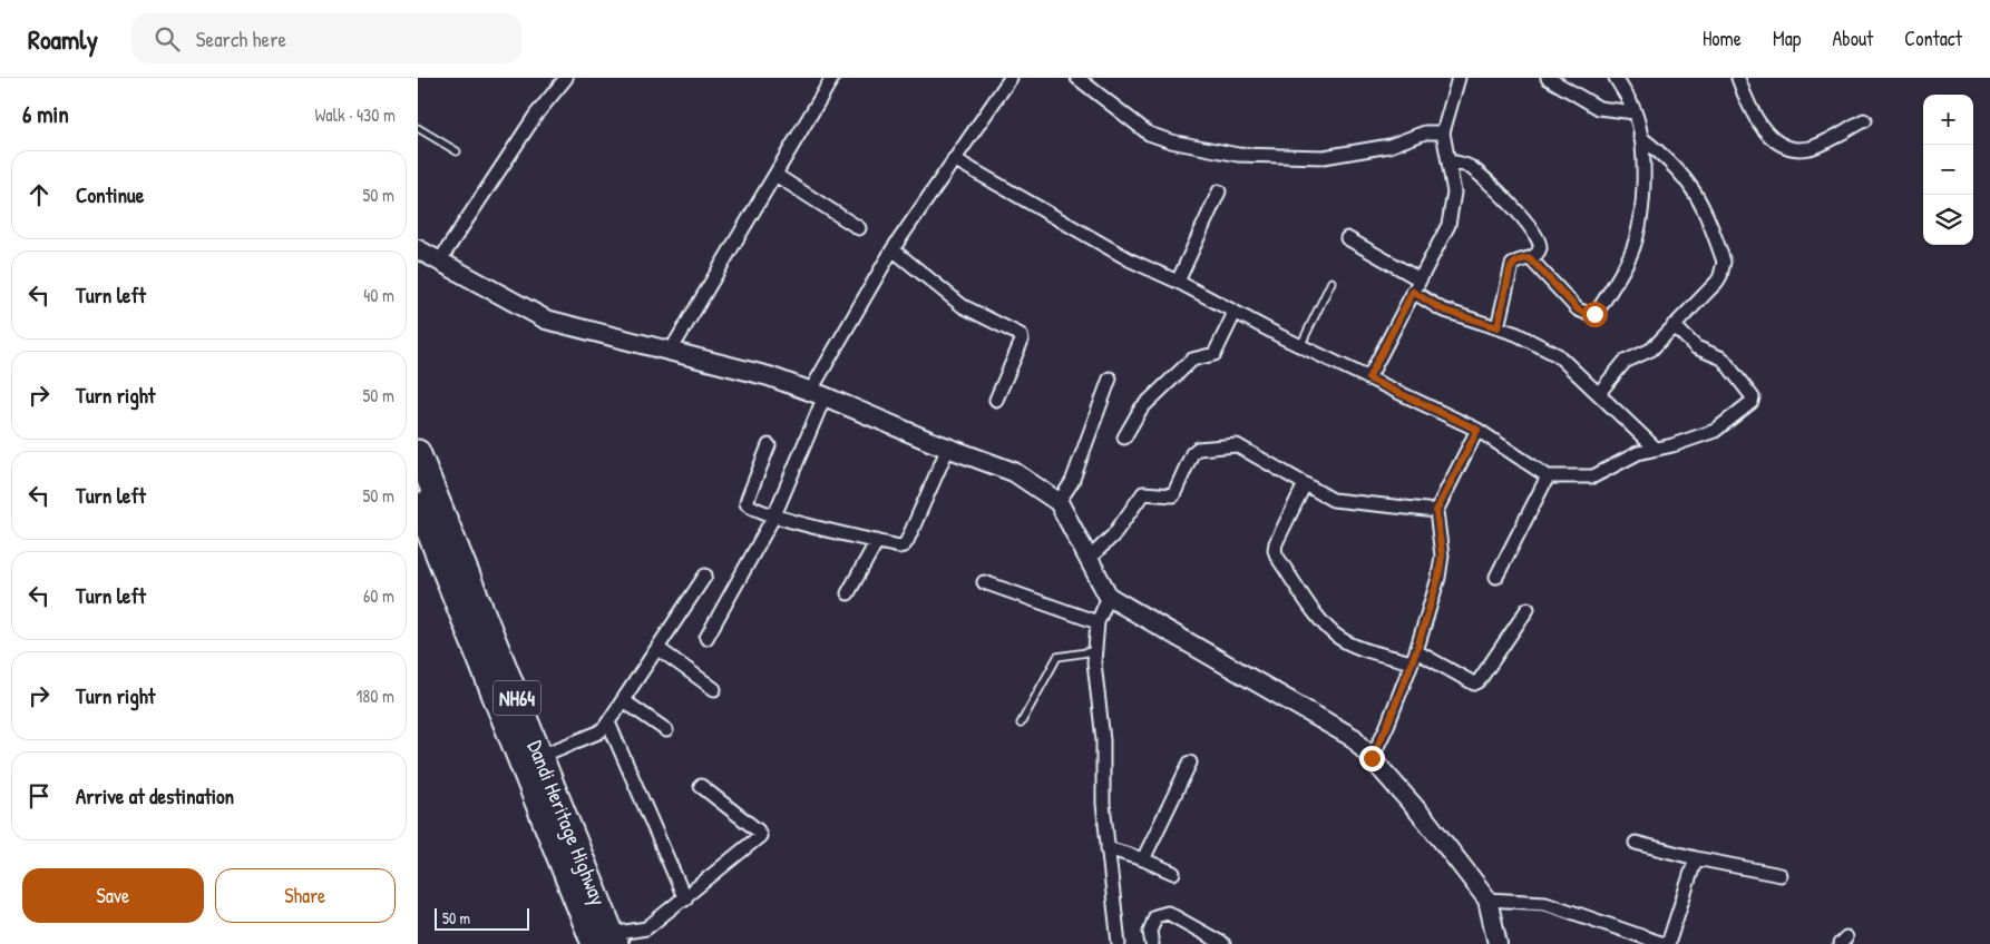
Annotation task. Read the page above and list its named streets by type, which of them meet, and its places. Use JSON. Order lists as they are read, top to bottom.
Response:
{
  "streets": {
    "highway": ["NH64", "Dandi Heritage Highway"]
  },
  "scale_bar": "50 m",
  "page": {
    "header": "Roamly",
    "search": "Search here",
    "nav": [
      "Home",
      "Map",
      "About",
      "Contact"
    ],
    "heading": ["6 min", "Walk · 430 m"],
    "map_buttons": ["+", "−"],
    "list": [
      ["Continue", "50 m"],
      ["Turn left", "40 m"],
      ["Turn right", "50 m"],
      ["Turn left", "50 m"],
      ["Turn left", "60 m"],
      ["Turn right", "180 m"],
      "Arrive at destination"
    ],
    "buttons": ["Save", "Share"],
    "scale": "50 m"
  }
}
